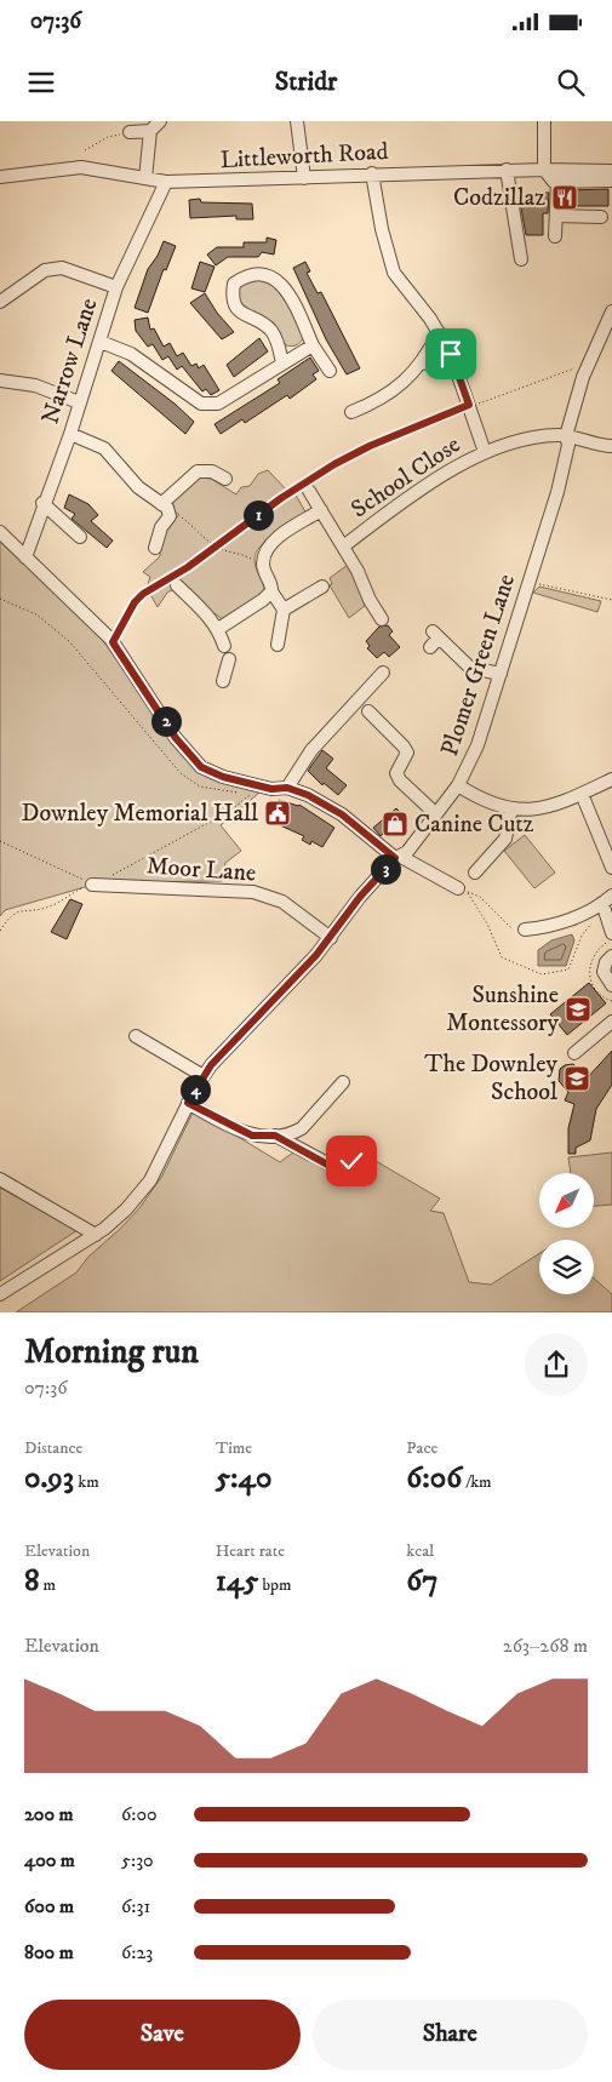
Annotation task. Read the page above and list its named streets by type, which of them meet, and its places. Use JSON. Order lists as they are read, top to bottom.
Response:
{
  "streets": {
    "street": [
      "Littleworth Road",
      "Narrow Lane",
      "School Close",
      "Plomer Green Lane",
      "Moor Lane"
    ]
  },
  "crossings": [
    ["Littleworth Road", "Narrow Lane"],
    ["School Close", "Plomer Green Lane"],
    ["Plomer Green Lane", "Moor Lane"]
  ],
  "places": {
    "restaurant": ["Codzillaz"],
    "public building": ["Downley Memorial Hall"],
    "shop": ["Canine Cutz"],
    "school or university": ["Sunshine Montessory", "The Downley School"]
  },
  "north": "bottom left",
  "page": {
    "status": "07:36",
    "header": "Stridr",
    "pins": [
      "1",
      "2",
      "3",
      "4"
    ],
    "heading": ["Morning run", "07:36"],
    "stats": [
      ["Distance", "0.93 km"],
      ["Time", "5:40"],
      ["Pace", "6:06 /km"],
      ["Elevation", "8 m"],
      ["Heart rate", "145 bpm"],
      ["kcal", "67"]
    ],
    "chart": ["Elevation", "263–268 m"],
    "list": [
      {
        "name": "200 m",
        "note": "6:00"
      },
      {
        "name": "400 m",
        "note": "5:30"
      },
      {
        "name": "600 m",
        "note": "6:31"
      },
      {
        "name": "800 m",
        "note": "6:23"
      }
    ],
    "buttons": ["Save", "Share"]
  }
}
